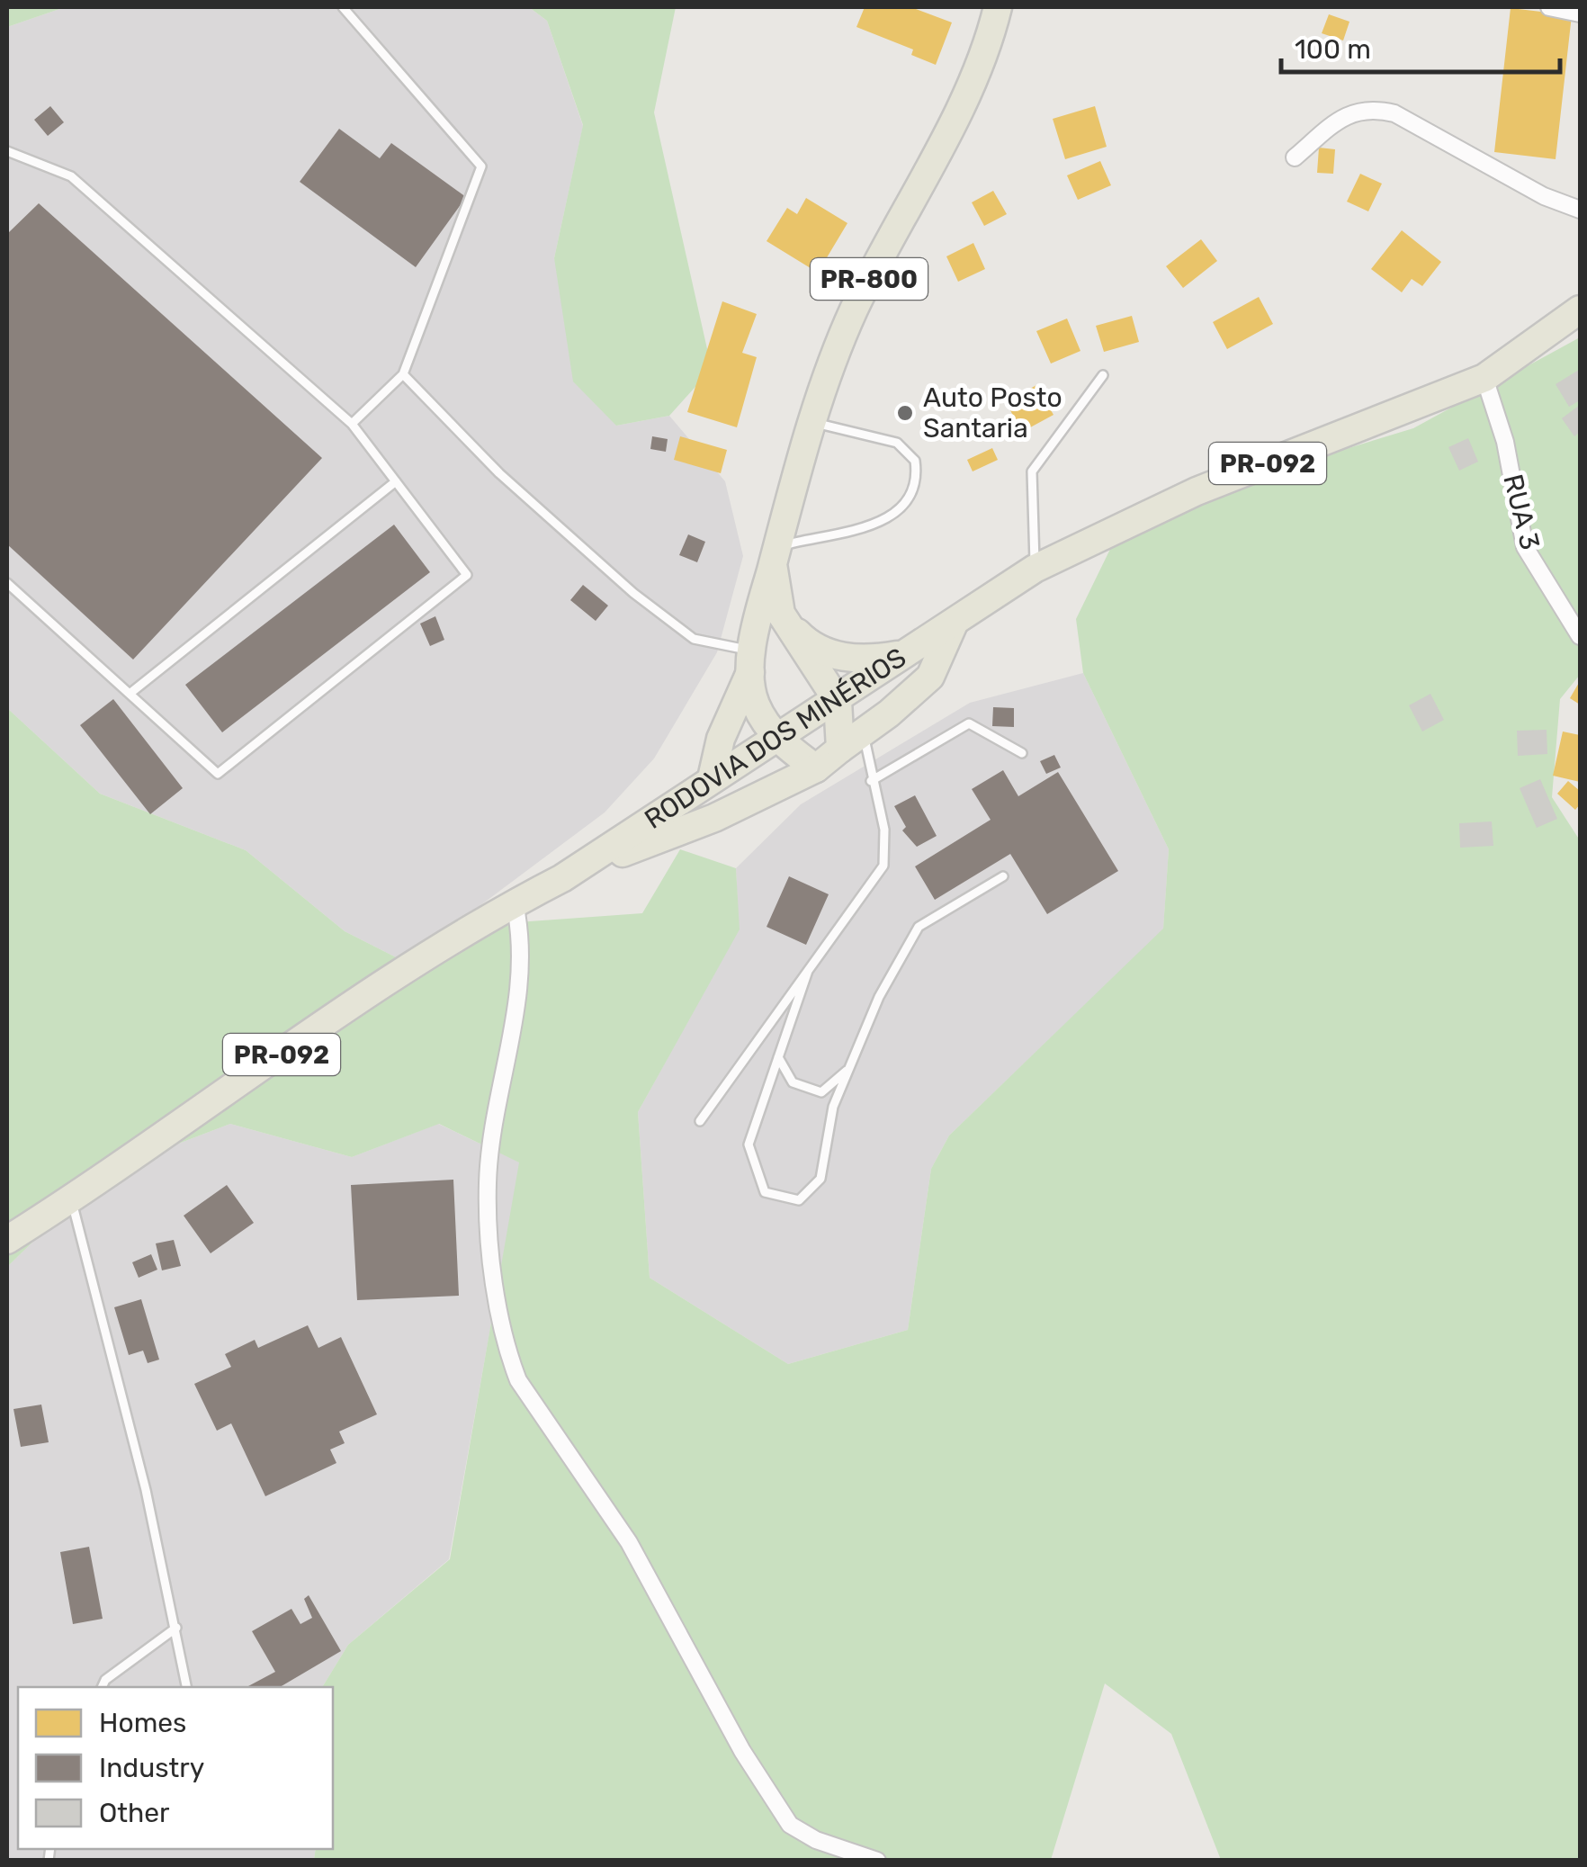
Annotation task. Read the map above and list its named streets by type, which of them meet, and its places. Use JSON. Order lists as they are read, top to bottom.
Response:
{
  "streets": {
    "main road": ["PR-800", "PR-092", "RODOVIA DOS MINÉRIOS"],
    "street": ["RUA 3"]
  },
  "crossings": [
    ["PR-800", "RODOVIA DOS MINÉRIOS"],
    ["RUA 3", "RODOVIA DOS MINÉRIOS"]
  ],
  "places": ["Auto Posto Santaria"],
  "legend": ["Homes", "Industry", "Other"],
  "scale_bar": "100 m"
}
